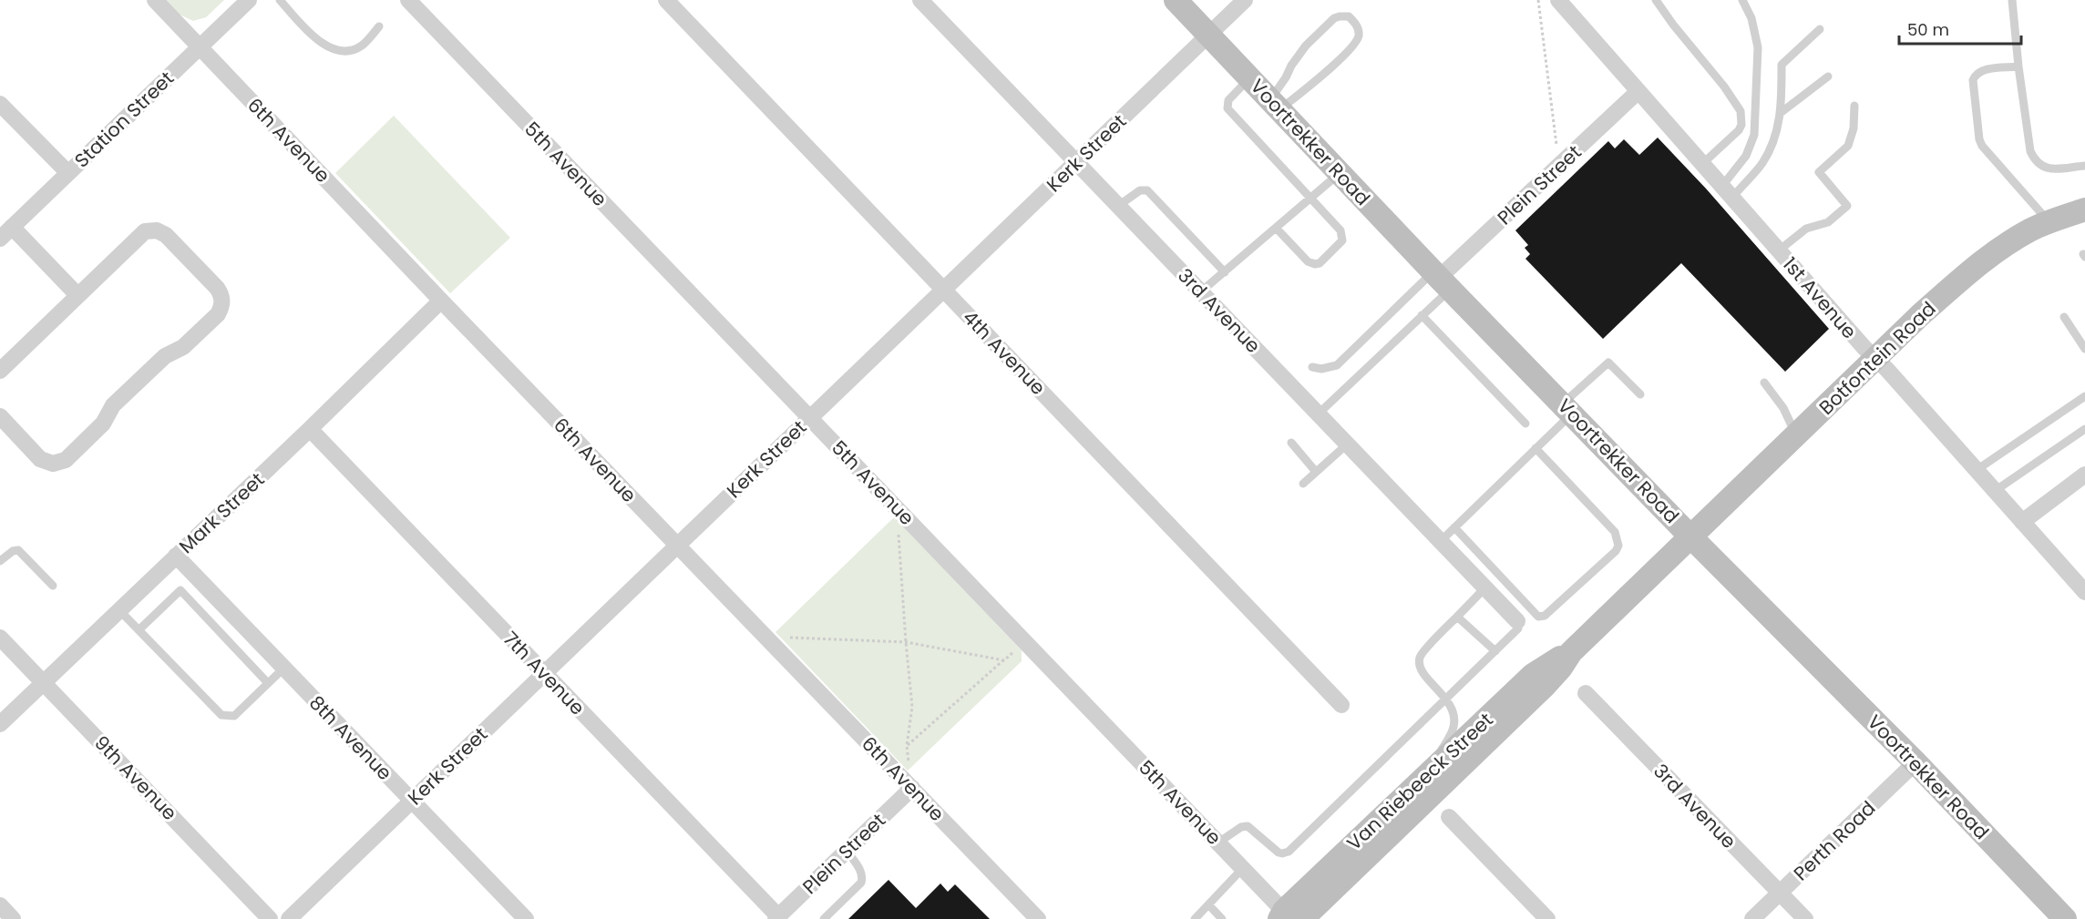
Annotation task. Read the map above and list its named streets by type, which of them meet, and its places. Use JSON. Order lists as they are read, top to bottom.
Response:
{
  "streets": {
    "main road": ["Voortrekker Road", "Botfontein Road", "Van Riebeeck Street"],
    "street": [
      "Station Street",
      "6th Avenue",
      "Kerk Street",
      "5th Avenue",
      "Plein Street",
      "1st Avenue",
      "3rd Avenue",
      "4th Avenue",
      "Mark Street",
      "7th Avenue",
      "8th Avenue",
      "9th Avenue",
      "Perth Road"
    ]
  },
  "crossings": [
    ["Station Street", "6th Avenue"],
    ["6th Avenue", "Kerk Street"],
    ["6th Avenue", "Plein Street"],
    ["6th Avenue", "Mark Street"],
    ["Voortrekker Road", "Kerk Street"],
    ["Voortrekker Road", "Plein Street"],
    ["Voortrekker Road", "Botfontein Road"],
    ["Voortrekker Road", "Van Riebeeck Street"],
    ["Voortrekker Road", "Perth Road"],
    ["Kerk Street", "5th Avenue"],
    ["Kerk Street", "3rd Avenue"],
    ["Kerk Street", "4th Avenue"],
    ["Kerk Street", "7th Avenue"],
    ["Kerk Street", "8th Avenue"],
    ["5th Avenue", "Van Riebeeck Street"],
    ["Plein Street", "1st Avenue"],
    ["Plein Street", "7th Avenue"],
    ["1st Avenue", "Botfontein Road"],
    ["3rd Avenue", "Perth Road"],
    ["Botfontein Road", "Van Riebeeck Street"],
    ["Mark Street", "7th Avenue"],
    ["Mark Street", "8th Avenue"],
    ["Mark Street", "9th Avenue"]
  ],
  "scale_bar": "50 m"
}
